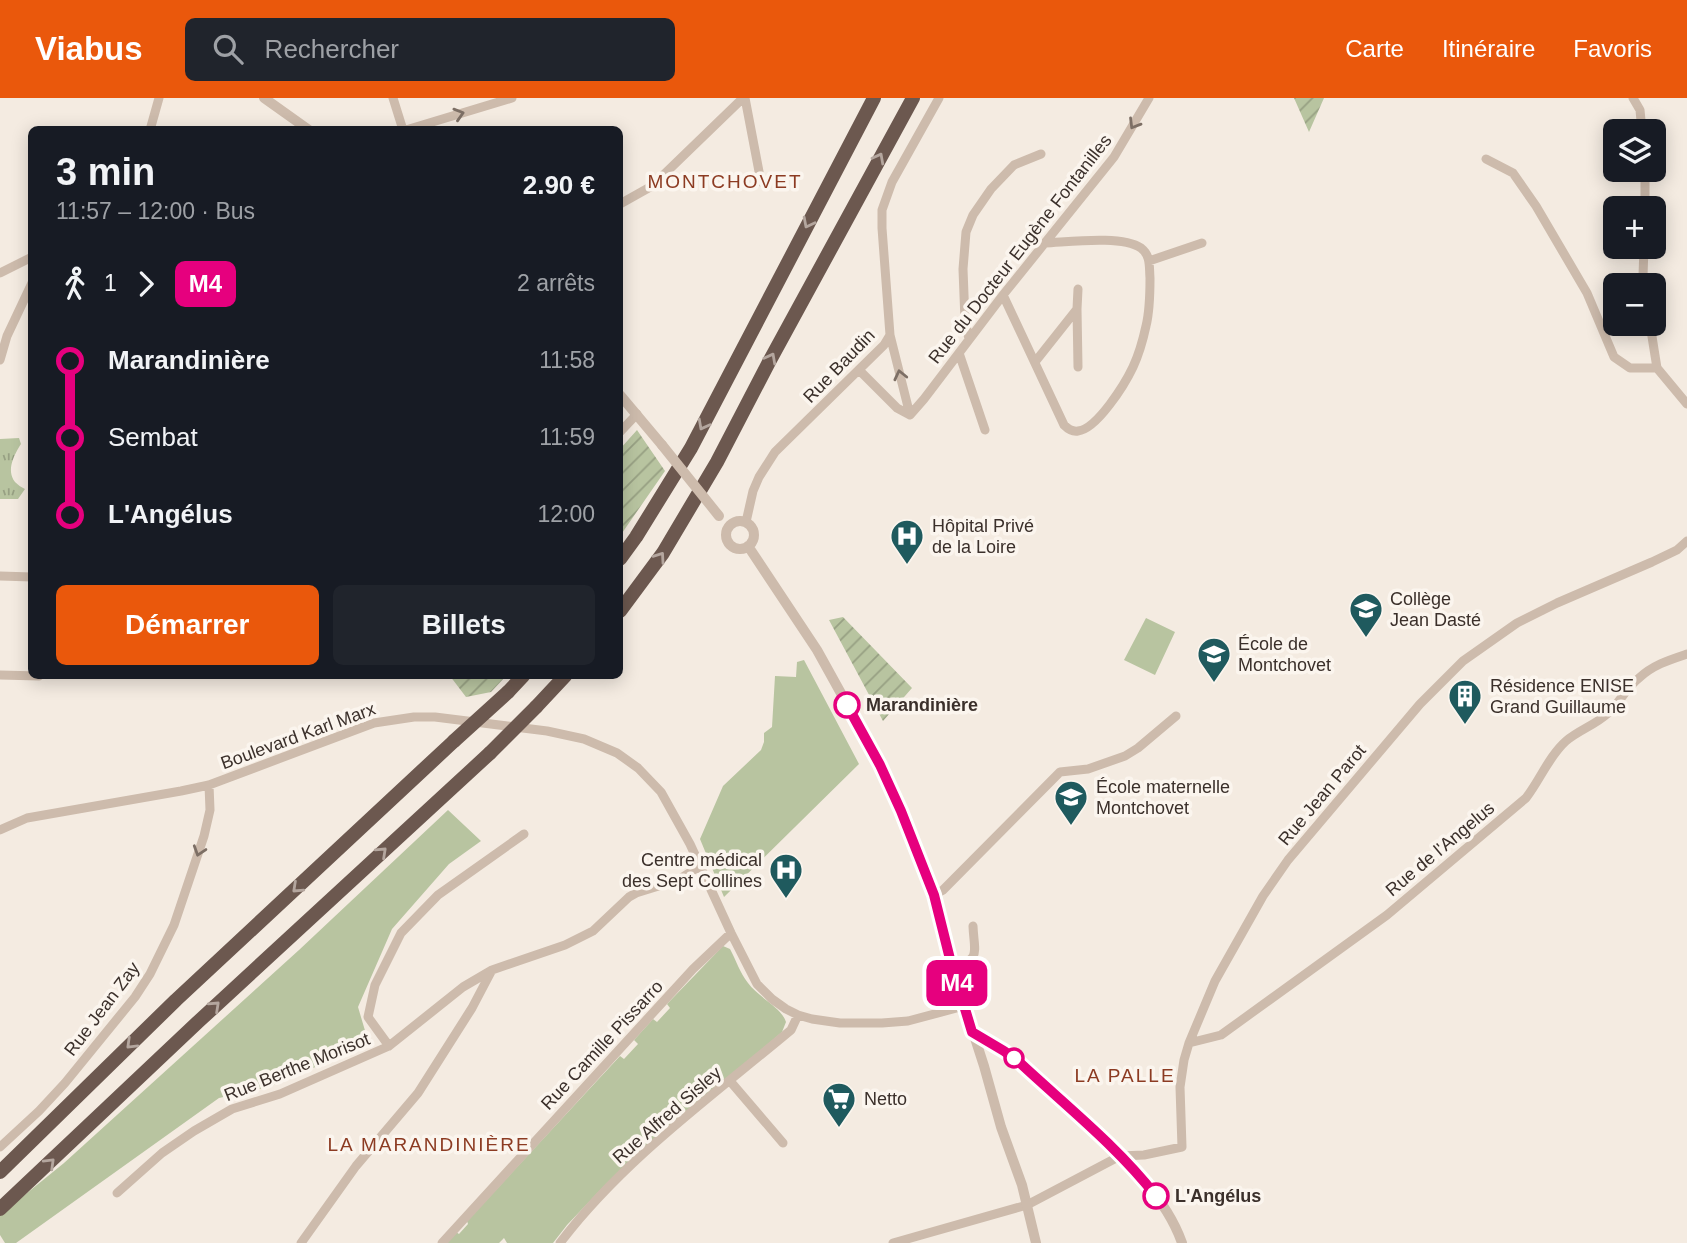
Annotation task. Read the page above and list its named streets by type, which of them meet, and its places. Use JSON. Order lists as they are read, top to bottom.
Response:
{
  "streets": {
    "street": [
      "Rue du Docteur Eugène Fontanilles",
      "Rue Baudin",
      "Boulevard Karl Marx",
      "Rue Jean Parot",
      "Rue de l'Angelus",
      "Rue Jean Zay",
      "Rue Camille Pissarro",
      "Rue Berthe Morisot",
      "Rue Alfred Sisley"
    ]
  },
  "crossings": [
    ["Boulevard Karl Marx", "Rue Jean Zay"],
    ["Boulevard Karl Marx", "Rue Camille Pissarro"],
    ["Boulevard Karl Marx", "Rue Berthe Morisot"],
    ["Boulevard Karl Marx", "Rue Alfred Sisley"],
    ["Rue Jean Parot", "Rue de l'Angelus"]
  ],
  "one_way": ["Rue du Docteur Eugène Fontanilles", "Rue Jean Zay"],
  "districts": ["MONTCHOVET", "LA PALLE", "LA MARANDINIÈRE"],
  "places": {
    "hospital": ["Hôpital Privé de la Loire", "Centre médical des Sept Collines"],
    "school or university": ["Collège Jean Dasté", "École de Montchovet", "École maternelle Montchovet"],
    "other": ["Marandinière", "L'Angélus"],
    "building": ["Résidence ENISE Grand Guillaume"],
    "supermarket": ["Netto"]
  },
  "lines": ["bus line M4"],
  "page": {
    "header": "Viabus",
    "search": "Rechercher",
    "nav": ["Carte", "Itinéraire", "Favoris"],
    "on_map": "M4",
    "map_buttons": ["+", "−"],
    "heading": ["3 min", "11:57 – 12:00 · Bus", "2.90 €"],
    "legs": ["1", "M4", "2 arrêts"],
    "list": [
      {
        "name": "Marandinière",
        "value": "11:58"
      },
      {
        "name": "Sembat",
        "value": "11:59"
      },
      {
        "name": "L'Angélus",
        "value": "12:00"
      }
    ],
    "buttons": ["Démarrer", "Billets"]
  }
}
